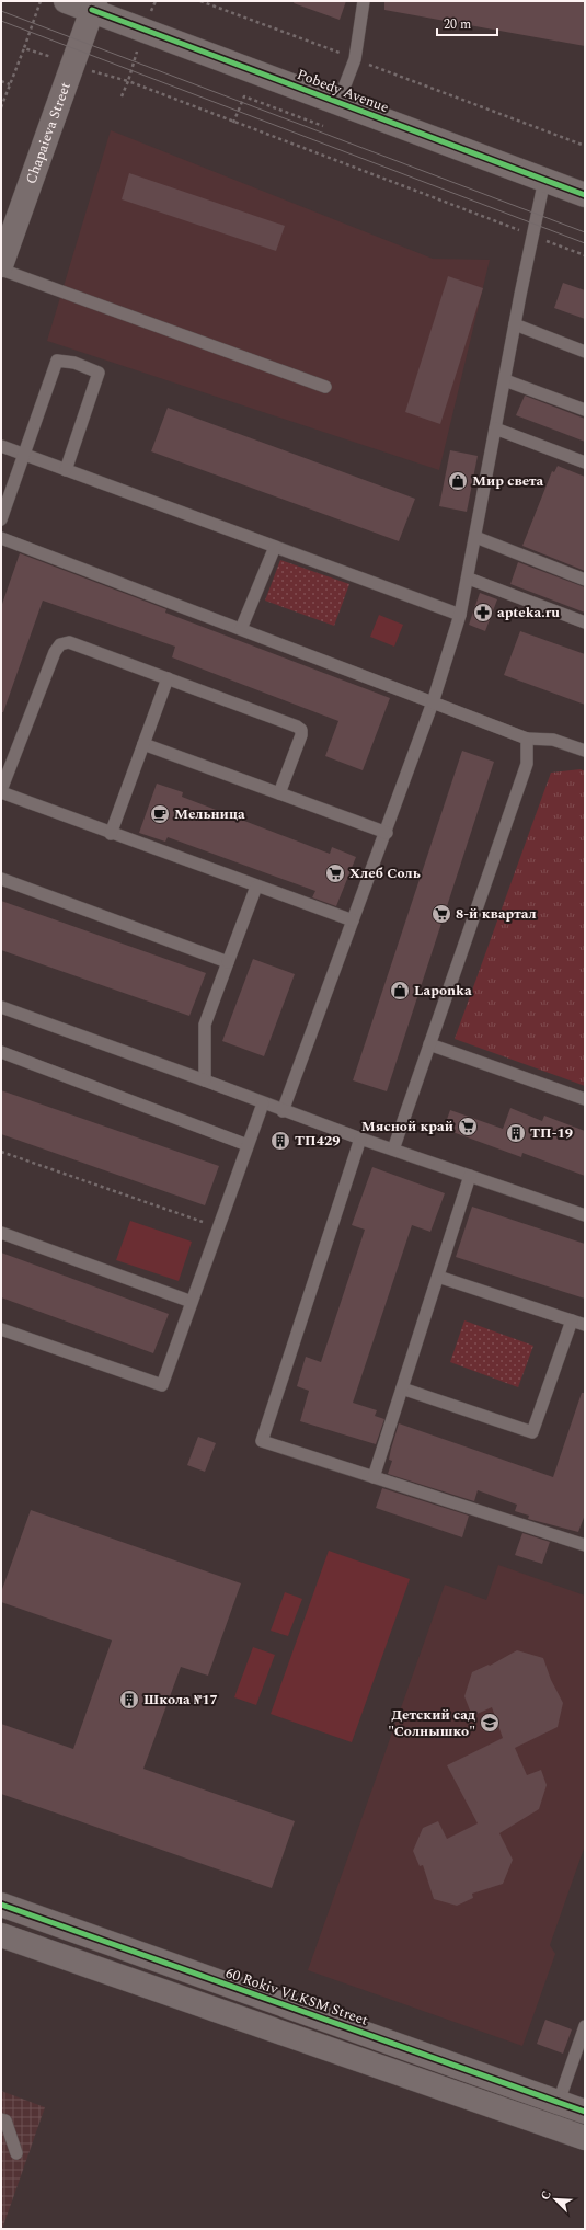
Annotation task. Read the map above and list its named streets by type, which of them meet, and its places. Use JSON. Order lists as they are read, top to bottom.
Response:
{
  "streets": {
    "street": ["Pobedy Avenue", "Chapaieva Street", "60 Rokiv VLKSM Street"]
  },
  "crossings": [
    ["Pobedy Avenue", "Chapaieva Street"]
  ],
  "places": {
    "shop": ["Мир света", "Laponka"],
    "pharmacy": ["apteka.ru"],
    "cafe": ["Мельница"],
    "supermarket": ["Хлеб Соль", "8-й квартал", "Мясной край"],
    "building": ["ТП-19", "ТП429", "Школа №17"],
    "school or university": ["Детский сад \"Солнышко\""]
  },
  "scale_bar": "20 m",
  "north": "top left"
}
